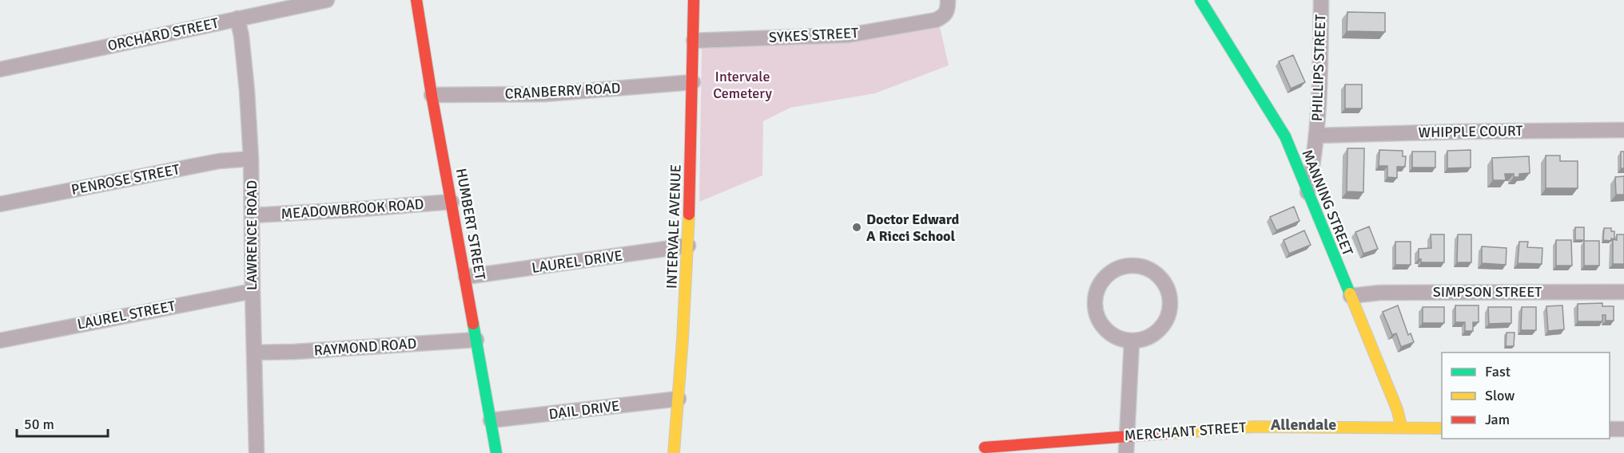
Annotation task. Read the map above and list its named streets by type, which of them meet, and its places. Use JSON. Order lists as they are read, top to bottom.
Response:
{
  "streets": {
    "street": [
      "ORCHARD STREET",
      "SYKES STREET",
      "PHILLIPS STREET",
      "CRANBERRY ROAD",
      "WHIPPLE COURT",
      "PENROSE STREET",
      "MANNING STREET",
      "MEADOWBROOK ROAD",
      "HUMBERT STREET",
      "INTERVALE AVENUE",
      "LAWRENCE ROAD",
      "LAUREL DRIVE",
      "SIMPSON STREET",
      "LAUREL STREET",
      "RAYMOND ROAD",
      "DAIL DRIVE",
      "MERCHANT STREET"
    ]
  },
  "crossings": [
    ["ORCHARD STREET", "LAWRENCE ROAD"],
    ["SYKES STREET", "INTERVALE AVENUE"],
    ["PHILLIPS STREET", "WHIPPLE COURT"],
    ["PHILLIPS STREET", "MANNING STREET"],
    ["CRANBERRY ROAD", "HUMBERT STREET"],
    ["CRANBERRY ROAD", "INTERVALE AVENUE"],
    ["PENROSE STREET", "LAWRENCE ROAD"],
    ["MANNING STREET", "SIMPSON STREET"],
    ["MANNING STREET", "MERCHANT STREET"],
    ["MEADOWBROOK ROAD", "HUMBERT STREET"],
    ["MEADOWBROOK ROAD", "LAWRENCE ROAD"],
    ["HUMBERT STREET", "LAUREL DRIVE"],
    ["HUMBERT STREET", "RAYMOND ROAD"],
    ["HUMBERT STREET", "DAIL DRIVE"],
    ["INTERVALE AVENUE", "LAUREL DRIVE"],
    ["INTERVALE AVENUE", "DAIL DRIVE"],
    ["LAWRENCE ROAD", "LAUREL STREET"],
    ["LAWRENCE ROAD", "RAYMOND ROAD"]
  ],
  "districts": ["Allendale"],
  "parks": ["Intervale Cemetery"],
  "places": ["Doctor Edward A Ricci School"],
  "legend": ["Fast", "Slow", "Jam"],
  "scale_bar": "50 m"
}
